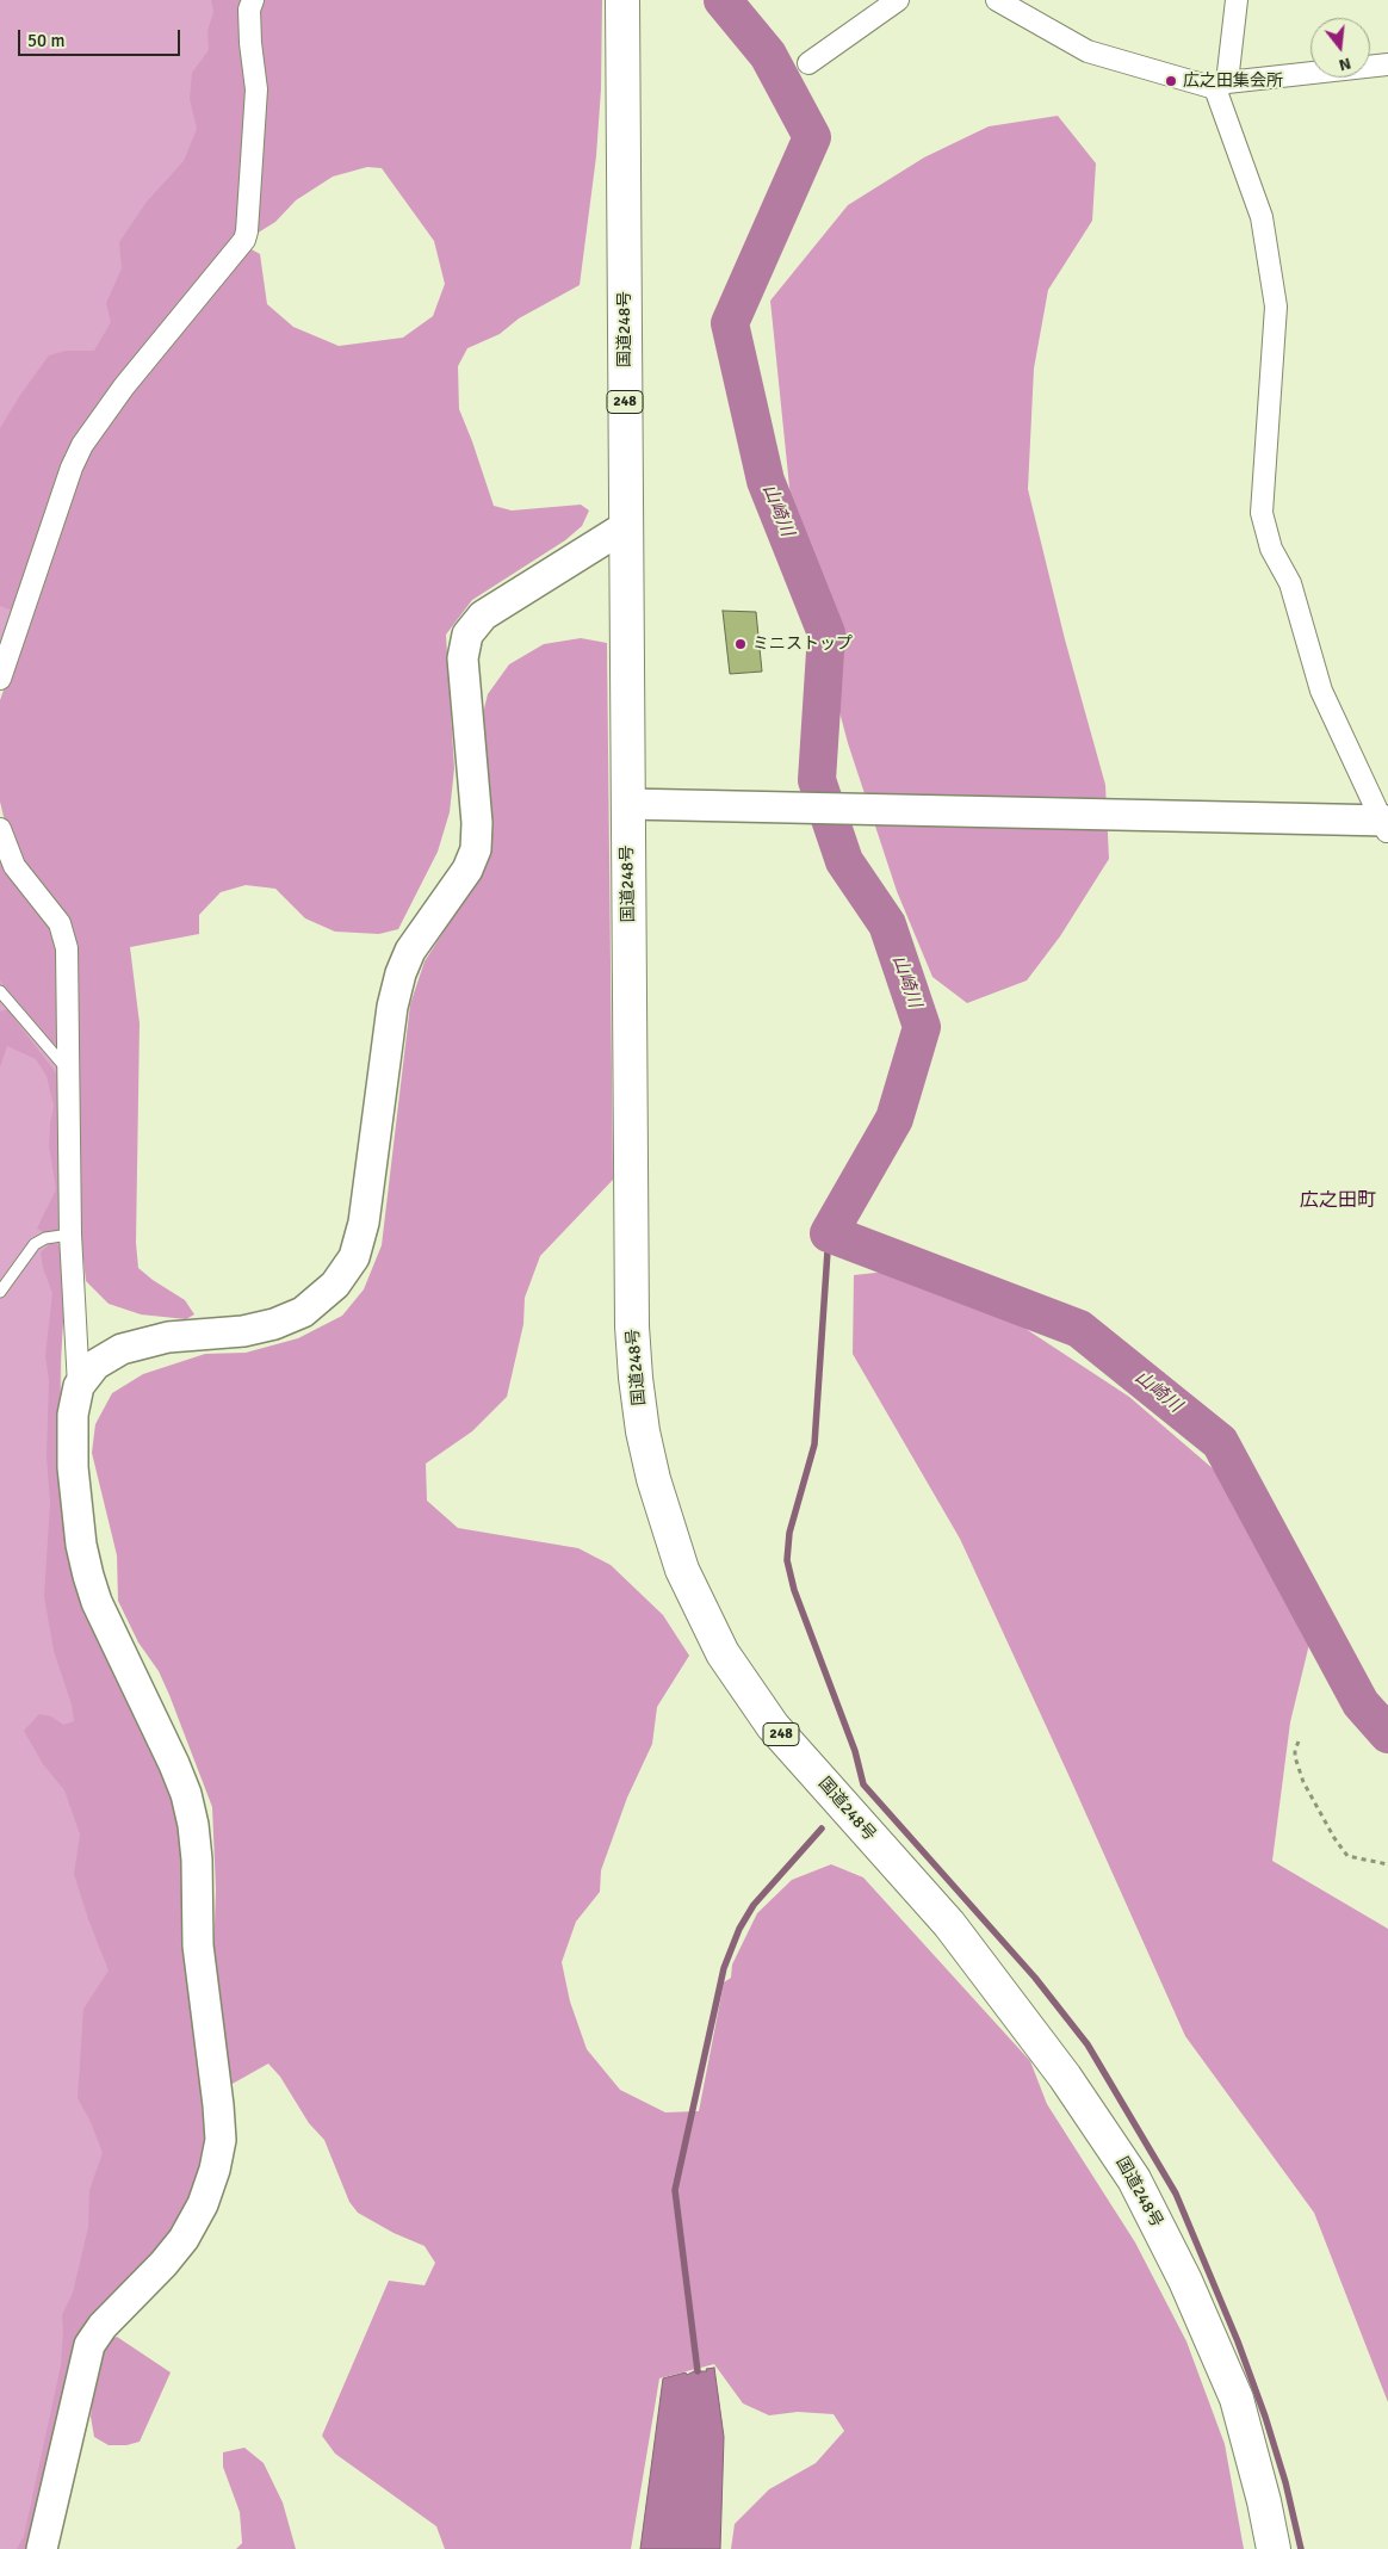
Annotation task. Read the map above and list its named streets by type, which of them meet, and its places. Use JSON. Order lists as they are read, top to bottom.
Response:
{
  "streets": {
    "highway": ["国道248号", "248"]
  },
  "districts": ["広之田町"],
  "water": ["山崎川"],
  "places": ["広之田集会所", "ミニストップ"],
  "scale_bar": "50 m",
  "north": "bottom"
}
